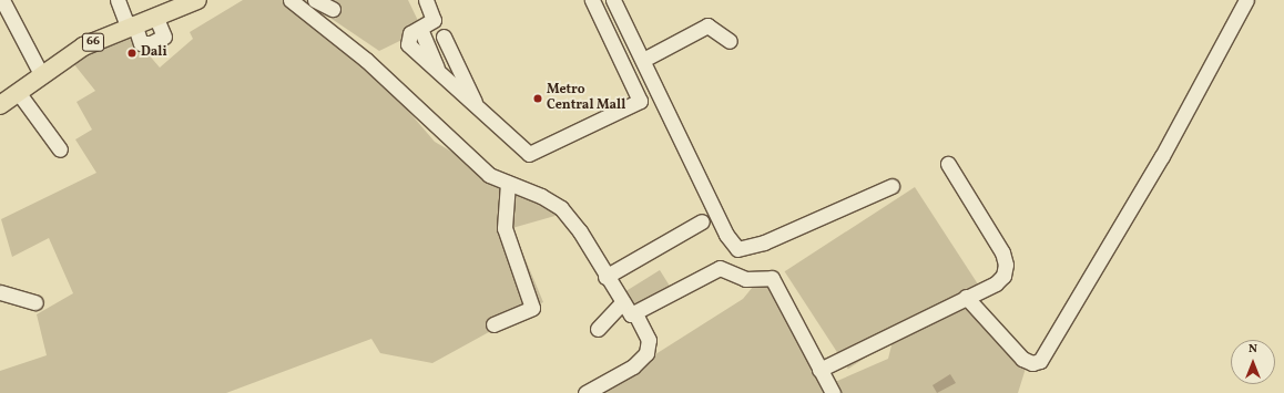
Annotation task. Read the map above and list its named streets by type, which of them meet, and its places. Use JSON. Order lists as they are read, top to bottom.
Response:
{
  "streets": {
    "main road": ["66"]
  },
  "places": ["Dali", "Metro Central Mall"],
  "north": "top"
}
